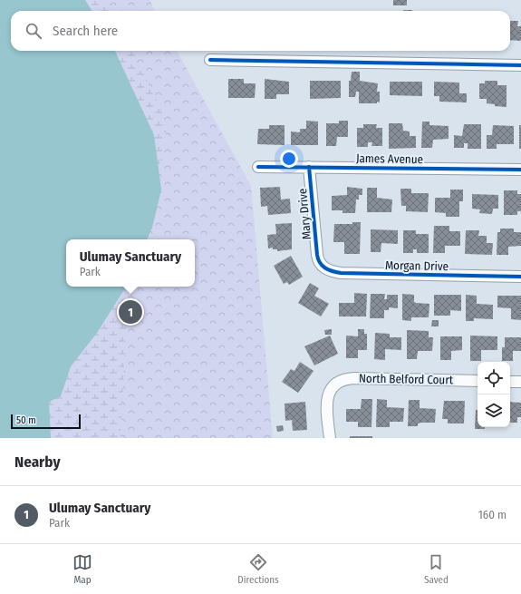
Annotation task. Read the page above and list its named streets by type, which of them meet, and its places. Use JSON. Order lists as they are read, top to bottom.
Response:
{
  "streets": {
    "street": [
      "James Avenue",
      "Mary Drive",
      "Morgan Drive",
      "North Belford Court"
    ]
  },
  "crossings": [
    ["James Avenue", "Mary Drive"],
    ["Mary Drive", "Morgan Drive"]
  ],
  "scale_bar": "50 m",
  "page": {
    "search": "Search here",
    "popup": ["Ulumay Sanctuary", "Park"],
    "pins": "1",
    "scale": "50 m",
    "heading": "Nearby",
    "list": [
      {
        "mark": "1",
        "name": "Ulumay Sanctuary",
        "note": "Park",
        "value": "160 m"
      }
    ],
    "nav": ["Map", "Directions", "Saved"]
  }
}
